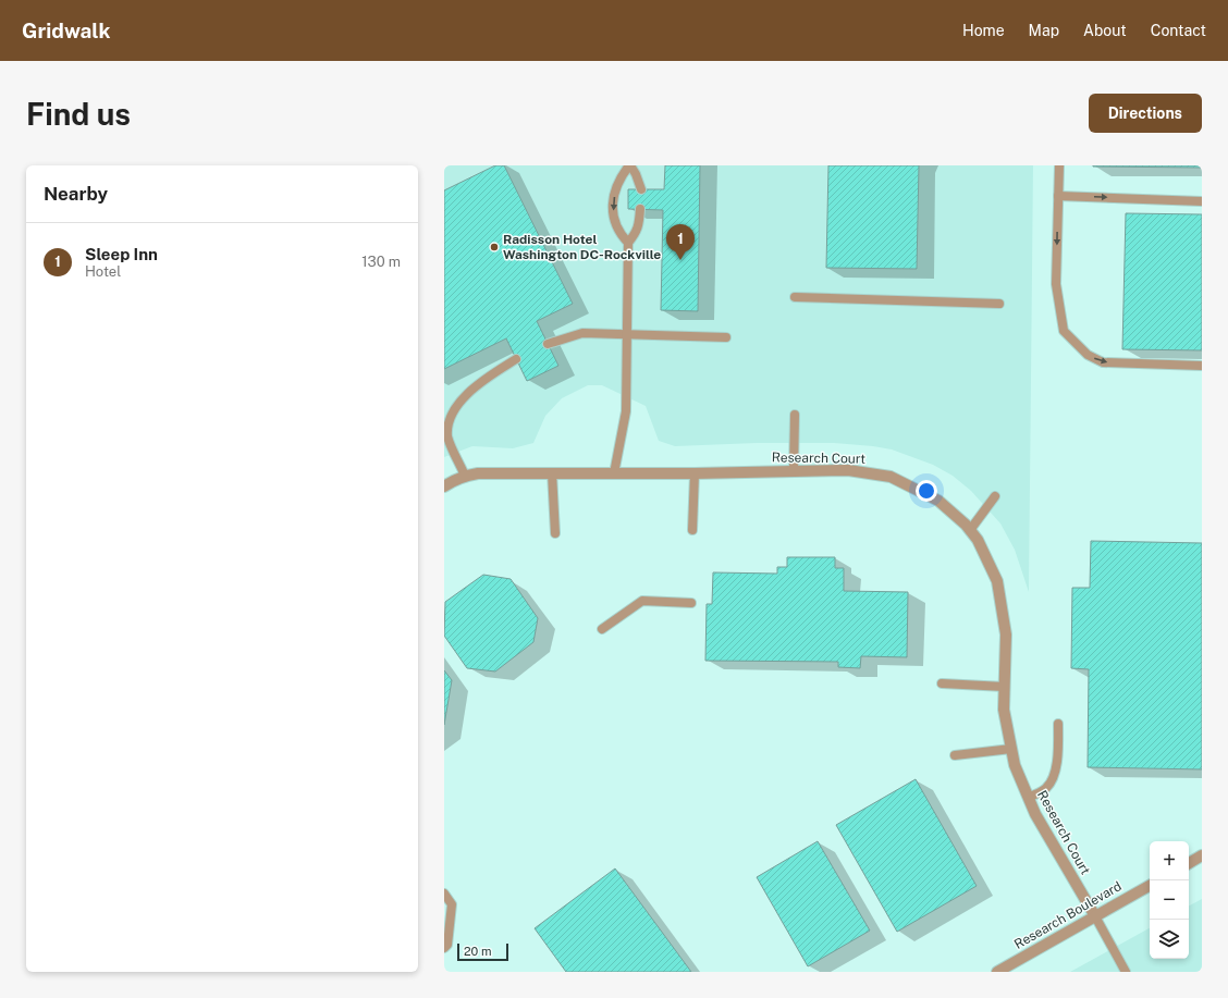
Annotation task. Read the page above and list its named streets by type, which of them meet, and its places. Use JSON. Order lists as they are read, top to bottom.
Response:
{
  "streets": {
    "street": ["Research Court", "Research Boulevard"]
  },
  "crossings": [
    ["Research Court", "Research Boulevard"]
  ],
  "places": ["Radisson Hotel Washington DC-Rockville"],
  "scale_bar": "20 m",
  "page": {
    "header": "Gridwalk",
    "nav": [
      "Home",
      "Map",
      "About",
      "Contact"
    ],
    "buttons": "Directions",
    "title": "Find us",
    "heading": "Nearby",
    "list": [
      {
        "mark": "1",
        "name": "Sleep Inn",
        "note": "Hotel",
        "value": "130 m"
      }
    ],
    "pins": "1",
    "map_buttons": ["+", "−"],
    "scale": "20 m"
  }
}
